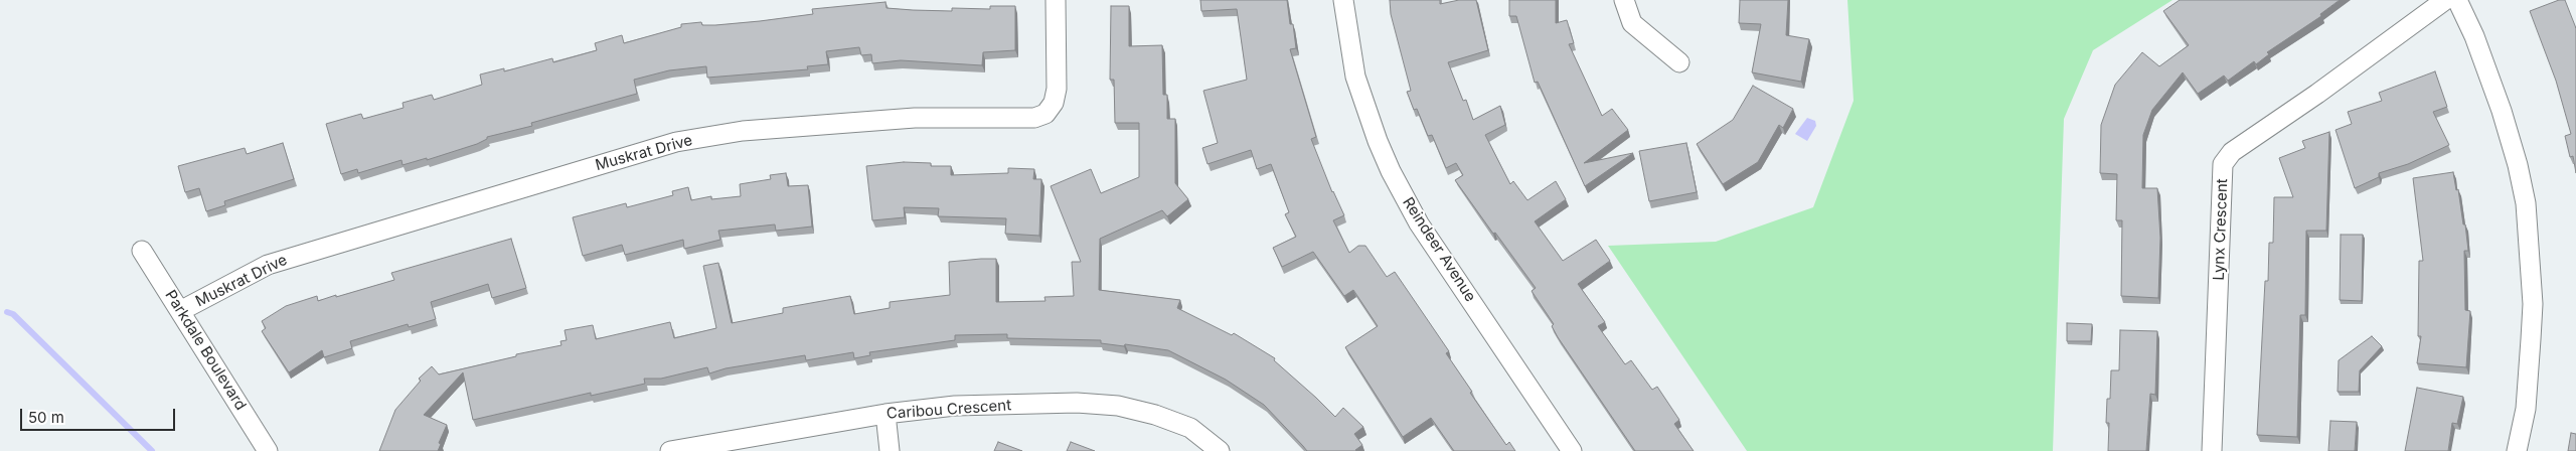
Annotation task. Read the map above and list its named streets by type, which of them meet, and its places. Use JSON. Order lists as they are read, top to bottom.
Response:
{
  "streets": {
    "street": [
      "Muskrat Drive",
      "Lynx Crescent",
      "Reindeer Avenue",
      "Parkdale Boulevard",
      "Caribou Crescent"
    ]
  },
  "crossings": [
    ["Muskrat Drive", "Parkdale Boulevard"]
  ],
  "scale_bar": "50 m"
}
